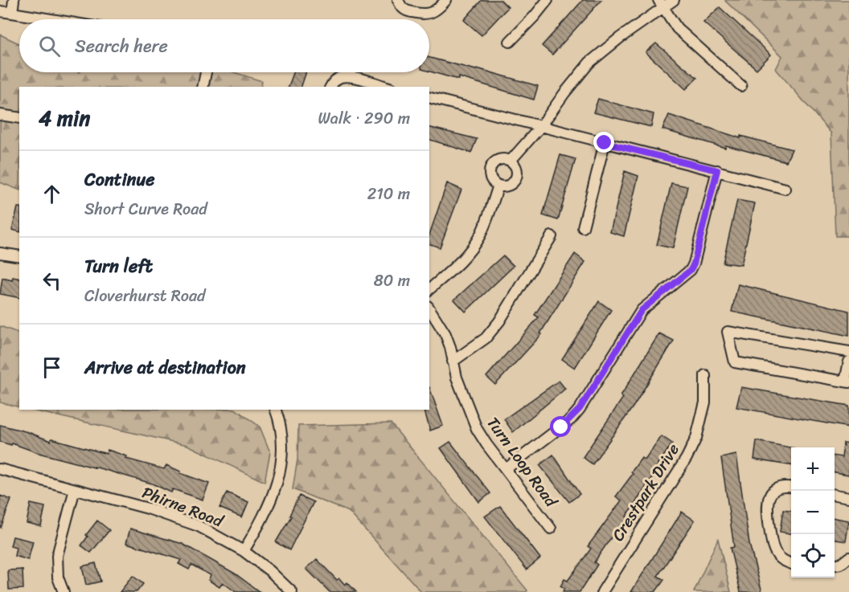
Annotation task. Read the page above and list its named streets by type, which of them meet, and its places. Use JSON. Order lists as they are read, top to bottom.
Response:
{
  "streets": {
    "street": ["Turn Loop Road", "Crestpark Drive", "Phirne Road"]
  },
  "page": {
    "search": "Search here",
    "heading": ["4 min", "Walk · 290 m"],
    "list": [
      ["Continue", "Short Curve Road", "210 m"],
      ["Turn left", "Cloverhurst Road", "80 m"],
      "Arrive at destination"
    ],
    "map_buttons": ["+", "−"]
  }
}
